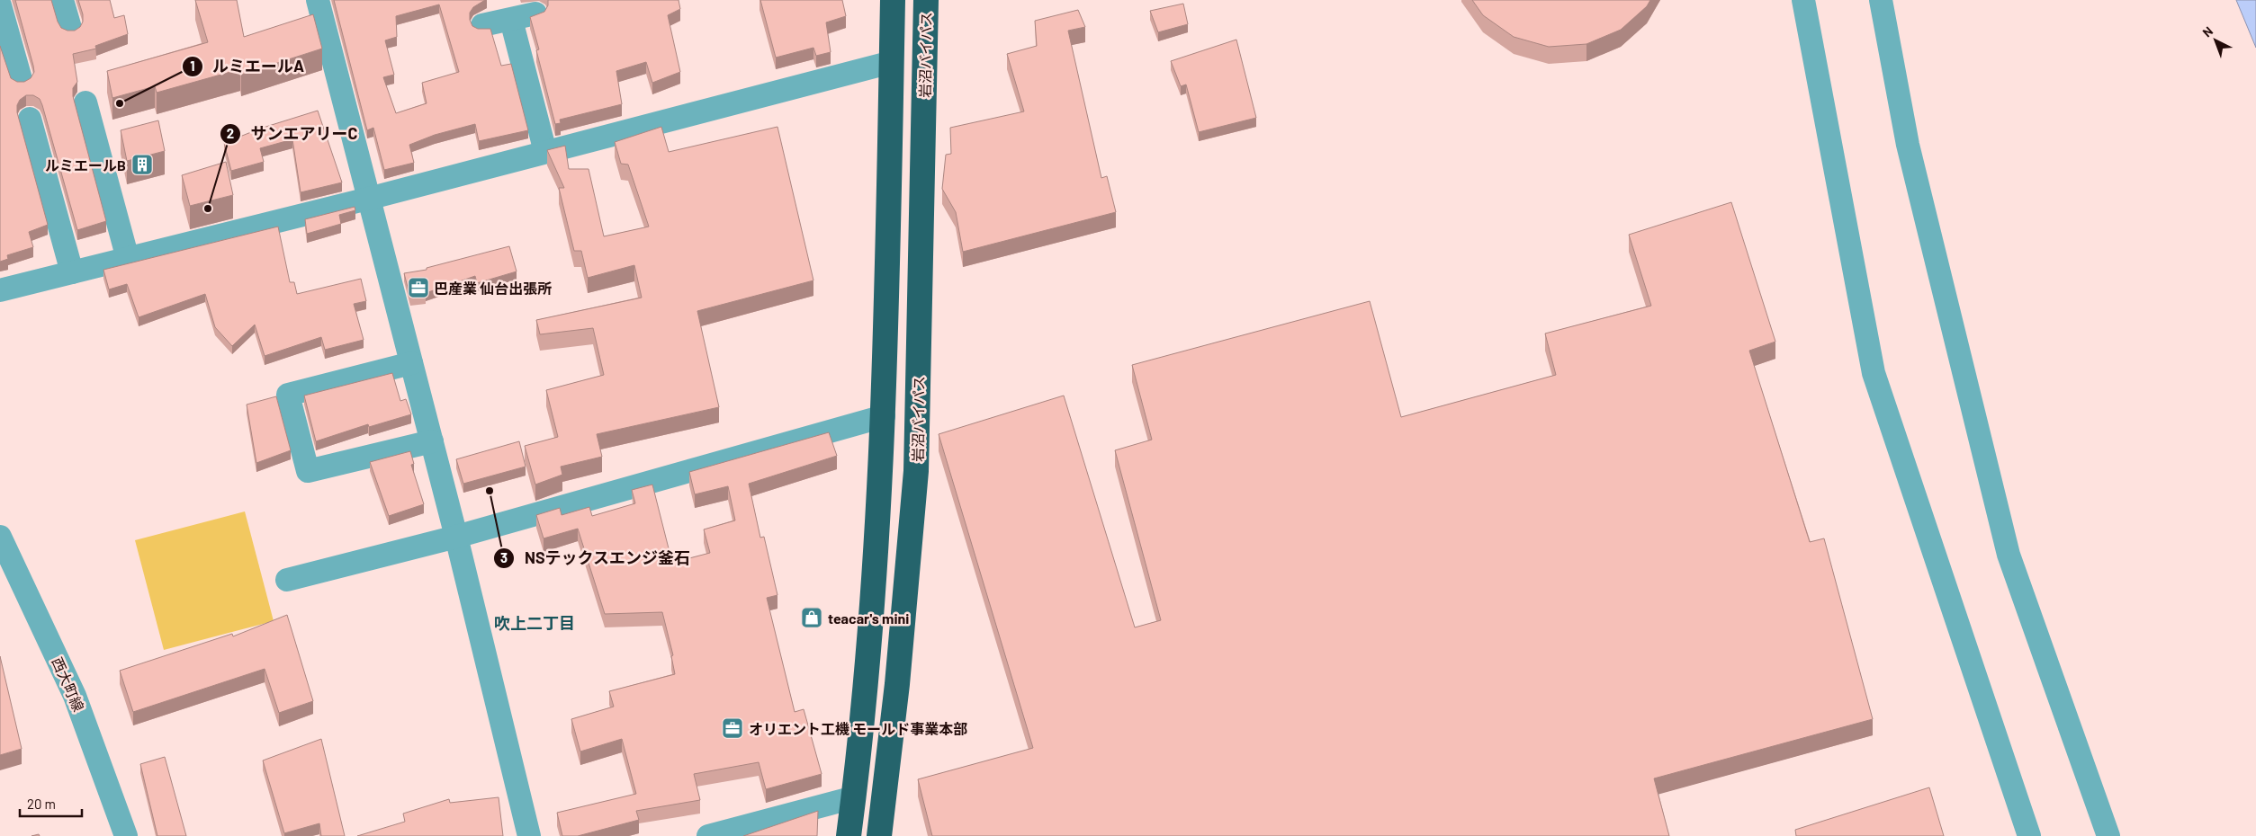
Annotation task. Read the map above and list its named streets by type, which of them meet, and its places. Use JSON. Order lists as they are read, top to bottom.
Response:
{
  "streets": {
    "highway": ["岩沼バイパス"],
    "street": ["西大町線"]
  },
  "districts": ["吹上二丁目"],
  "places": {
    "other": ["ルミエールA", "サンエアリーC", "NSテックスエンジ釜石"],
    "building": ["ルミエールB"],
    "office": ["巴産業 仙台出張所", "オリエント工機 モールド事業本部"],
    "shop": ["teacar's mini"]
  },
  "scale_bar": "20 m",
  "north": "top left"
}
